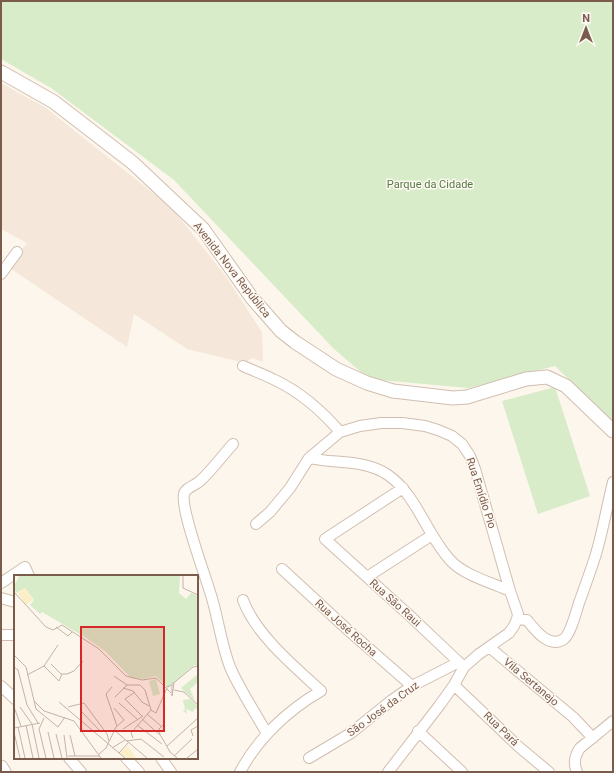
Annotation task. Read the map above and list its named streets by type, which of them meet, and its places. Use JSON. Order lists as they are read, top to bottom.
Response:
{
  "streets": {
    "street": [
      "Avenida Nova República",
      "Rua Emídio Pio",
      "Rua São Raui",
      "Rua José Rocha",
      "Vila Sertanejo",
      "São José da Cruz",
      "Rua Pará"
    ]
  },
  "crossings": [
    ["Rua São Raui", "São José da Cruz"],
    ["Rua José Rocha", "São José da Cruz"]
  ],
  "parks": ["Parque da Cidade"],
  "north": "top"
}
